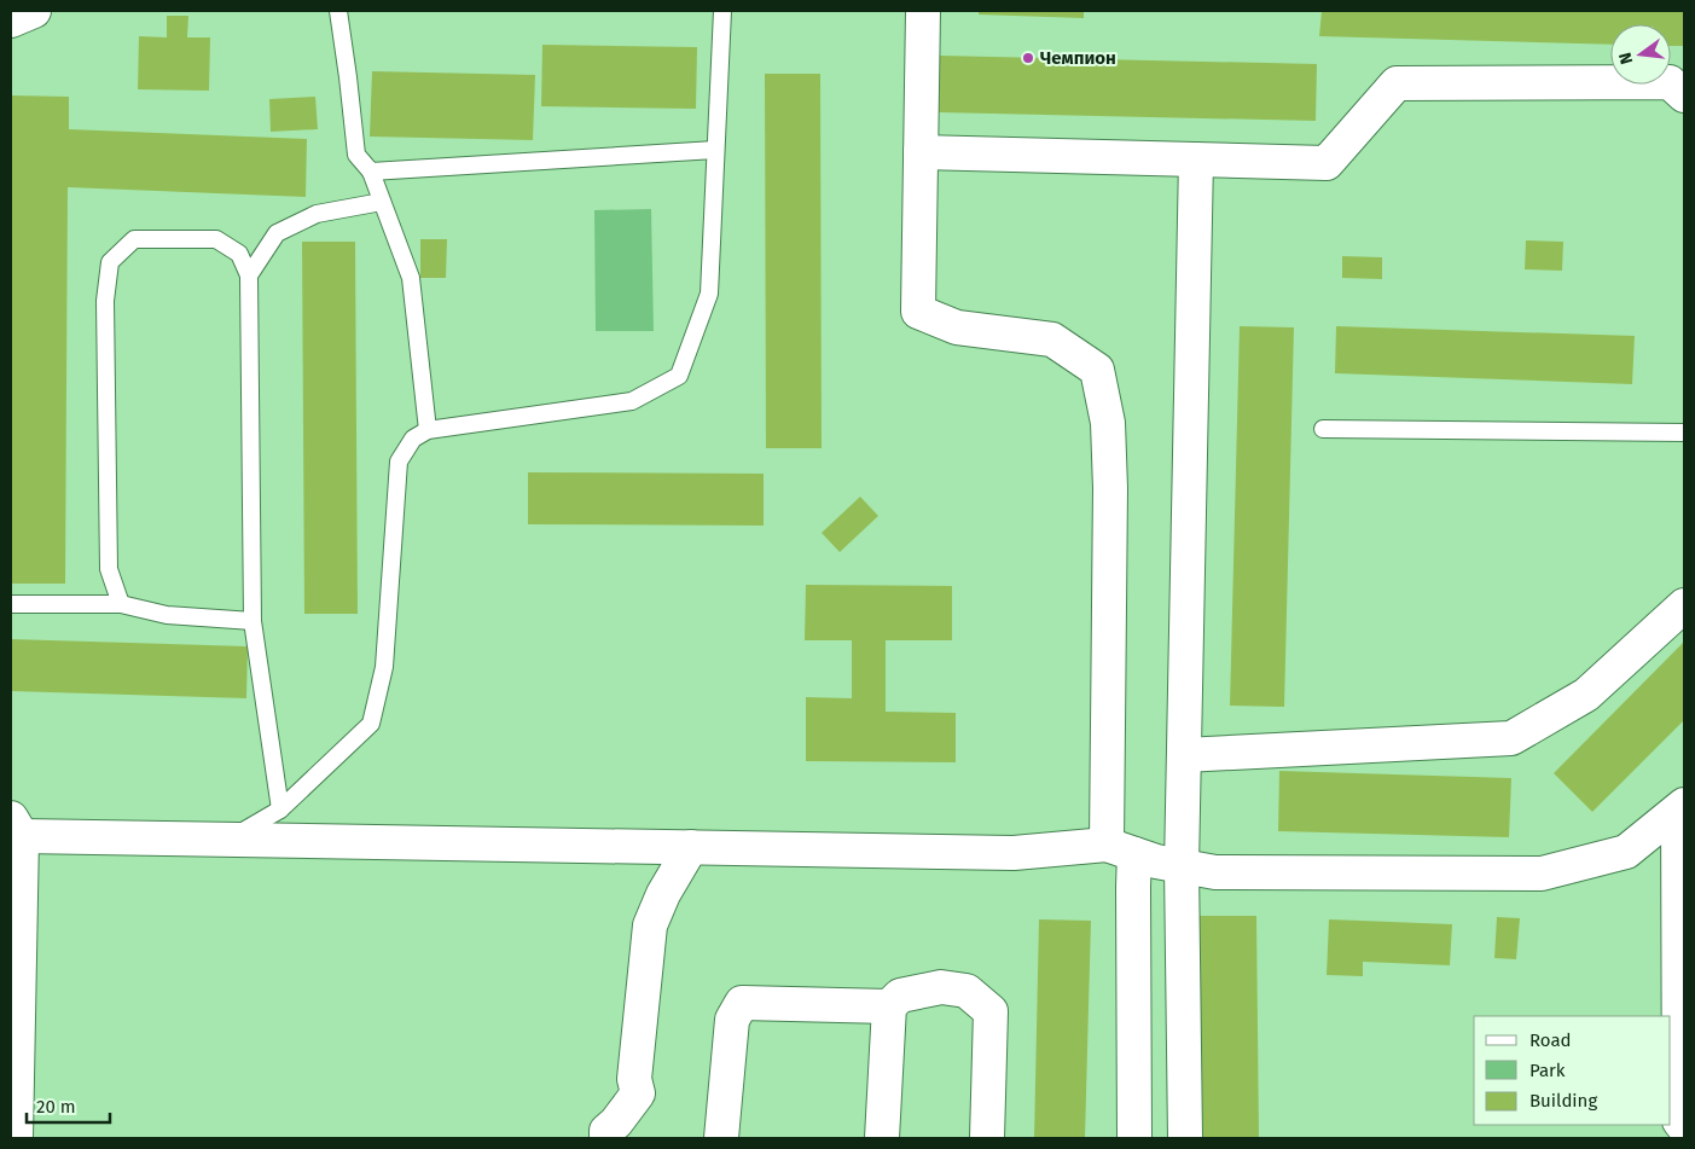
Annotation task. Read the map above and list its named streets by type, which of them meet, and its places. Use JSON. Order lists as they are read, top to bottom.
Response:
{
  "places": ["Чемпион"],
  "legend": ["Road", "Park", "Building"],
  "scale_bar": "20 m",
  "north": "left"
}
